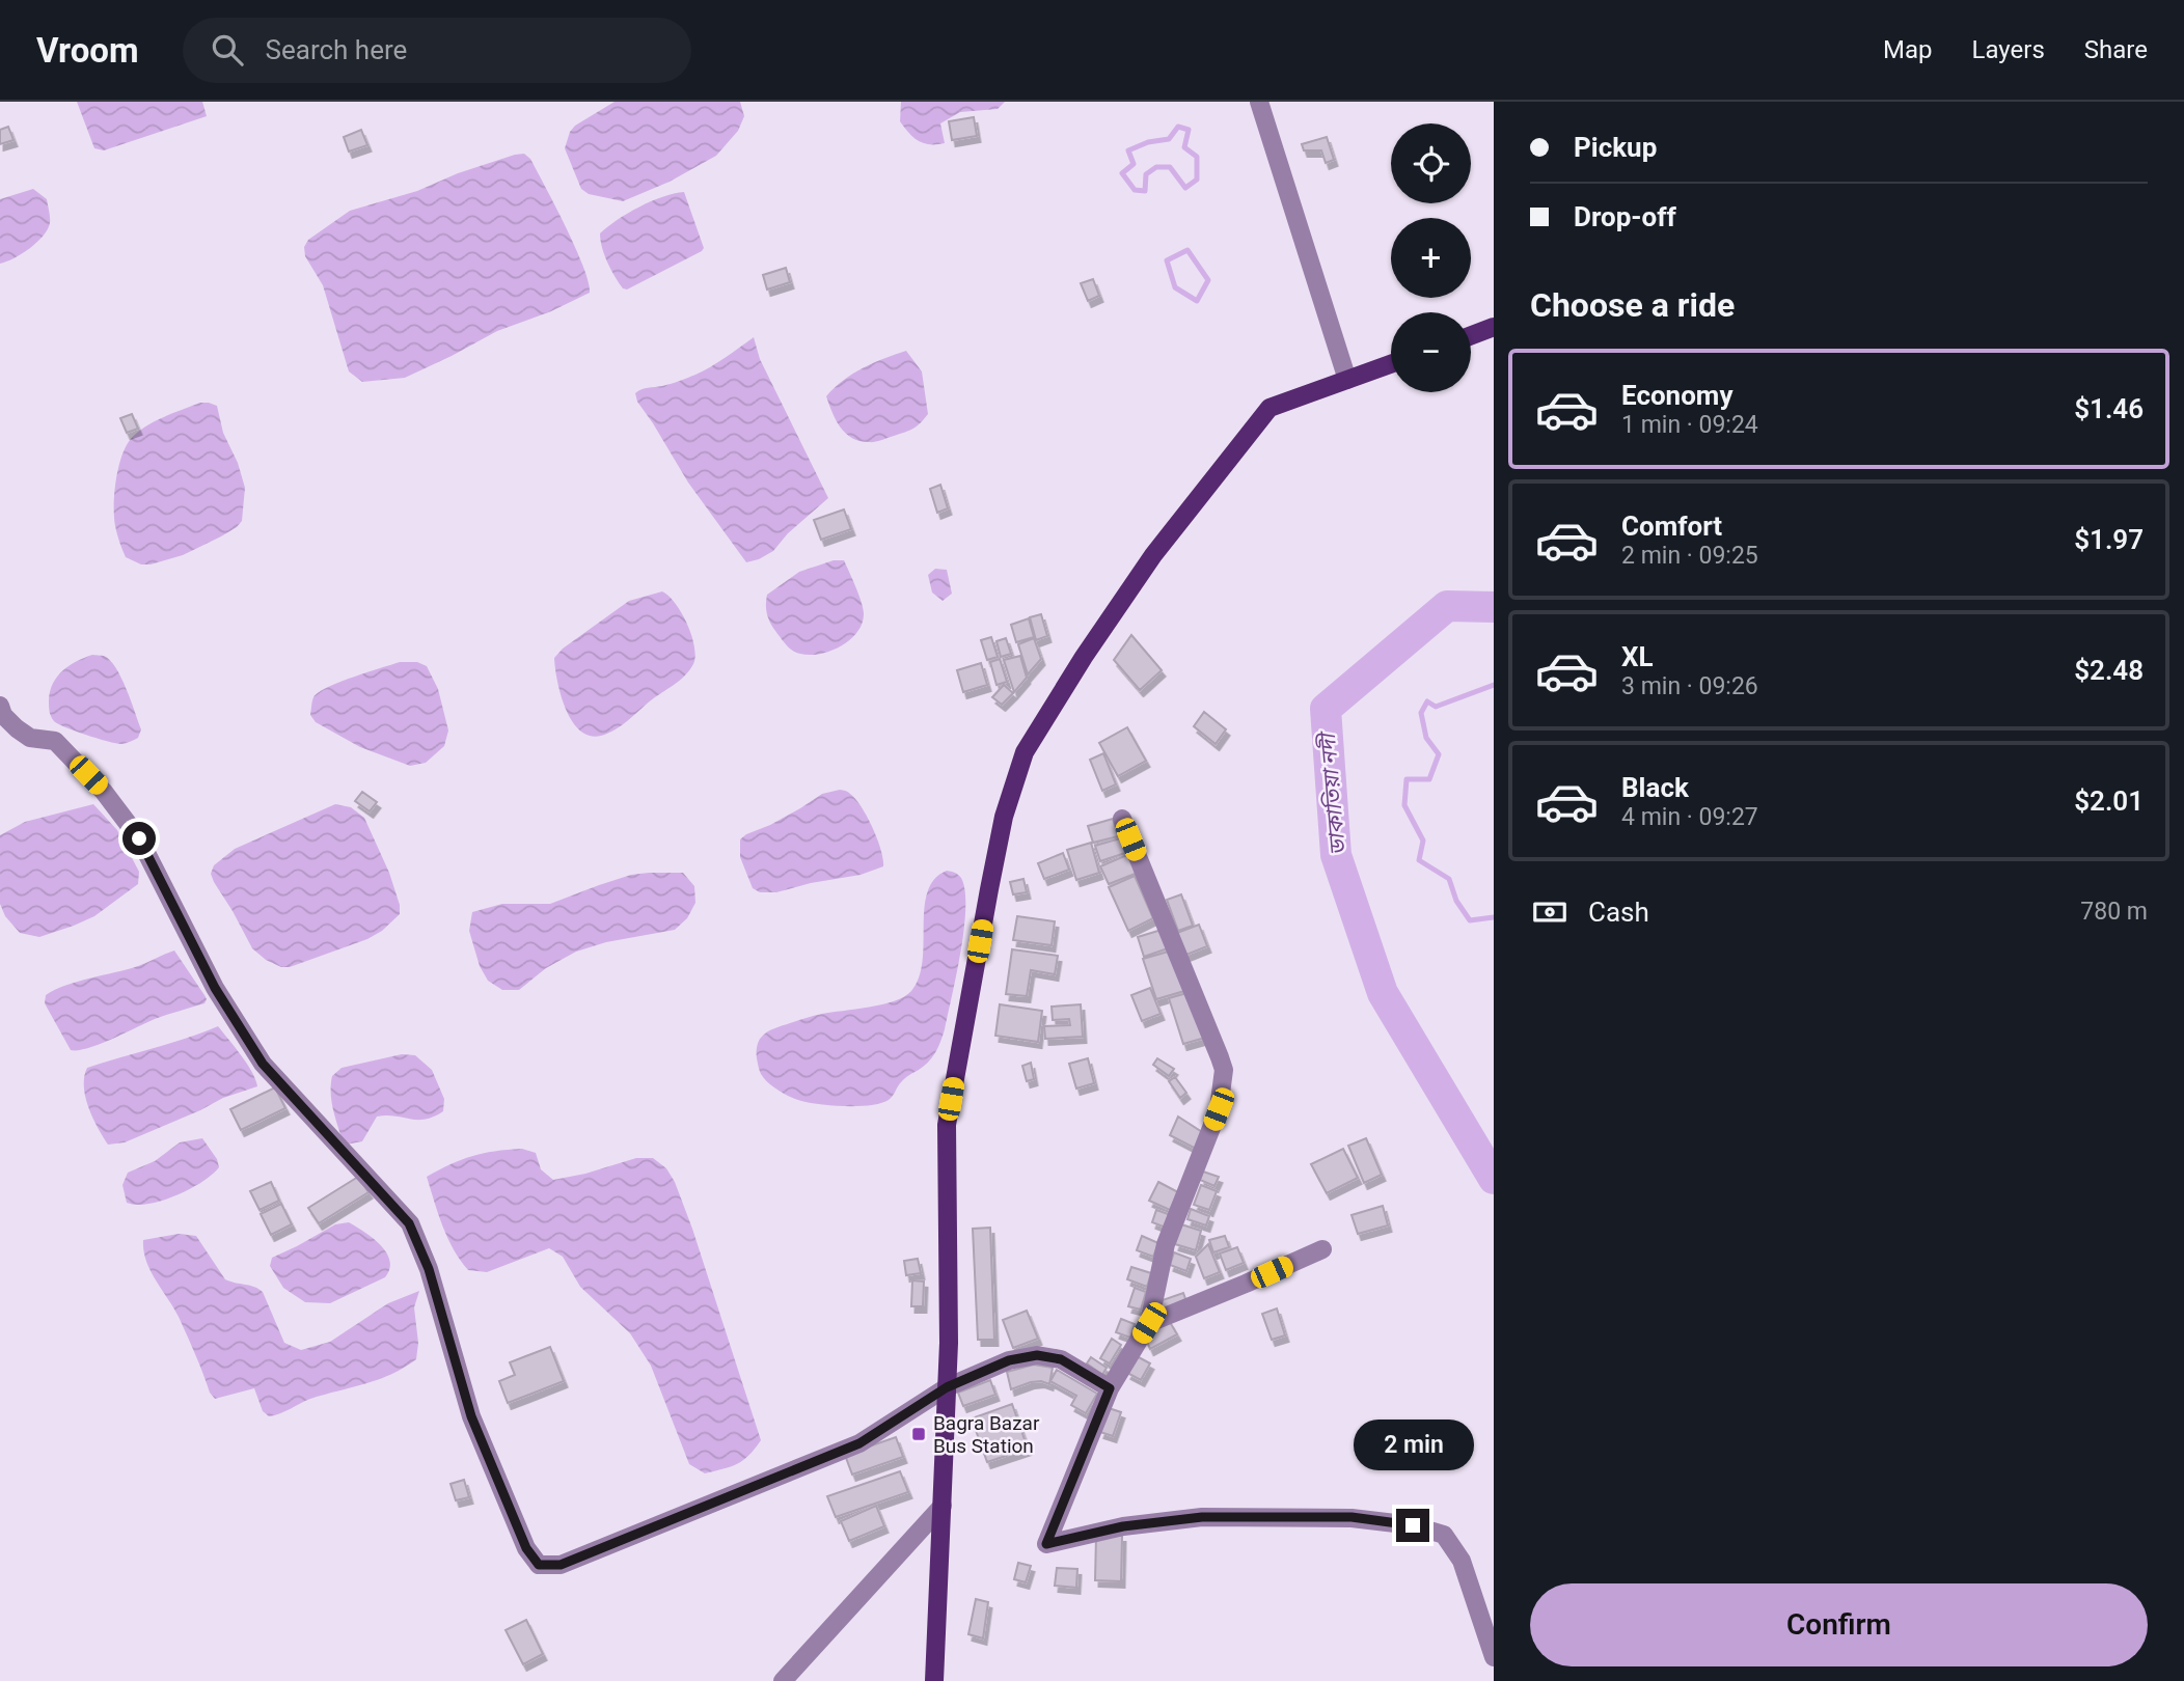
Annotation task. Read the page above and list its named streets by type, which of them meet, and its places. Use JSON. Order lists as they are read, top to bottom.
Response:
{
  "water": ["ডাকাতিয়া নদী"],
  "places": {
    "transit": ["Bagra Bazar Bus Station"]
  },
  "page": {
    "header": "Vroom",
    "search": "Search here",
    "nav": ["Map", "Layers", "Share"],
    "banner": ["Pickup", "Drop-off"],
    "map_buttons": ["+", "−"],
    "heading": "Choose a ride",
    "list": [
      {
        "name": "Economy",
        "note": "1 min · 09:24",
        "value": "$1.46"
      },
      {
        "name": "Comfort",
        "note": "2 min · 09:25",
        "value": "$1.97"
      },
      {
        "name": "XL",
        "note": "3 min · 09:26",
        "value": "$2.48"
      },
      {
        "name": "Black",
        "note": "4 min · 09:27",
        "value": "$2.01"
      }
    ],
    "pay": ["Cash", "780 m"],
    "bubble": "2 min",
    "buttons": "Confirm"
  }
}
